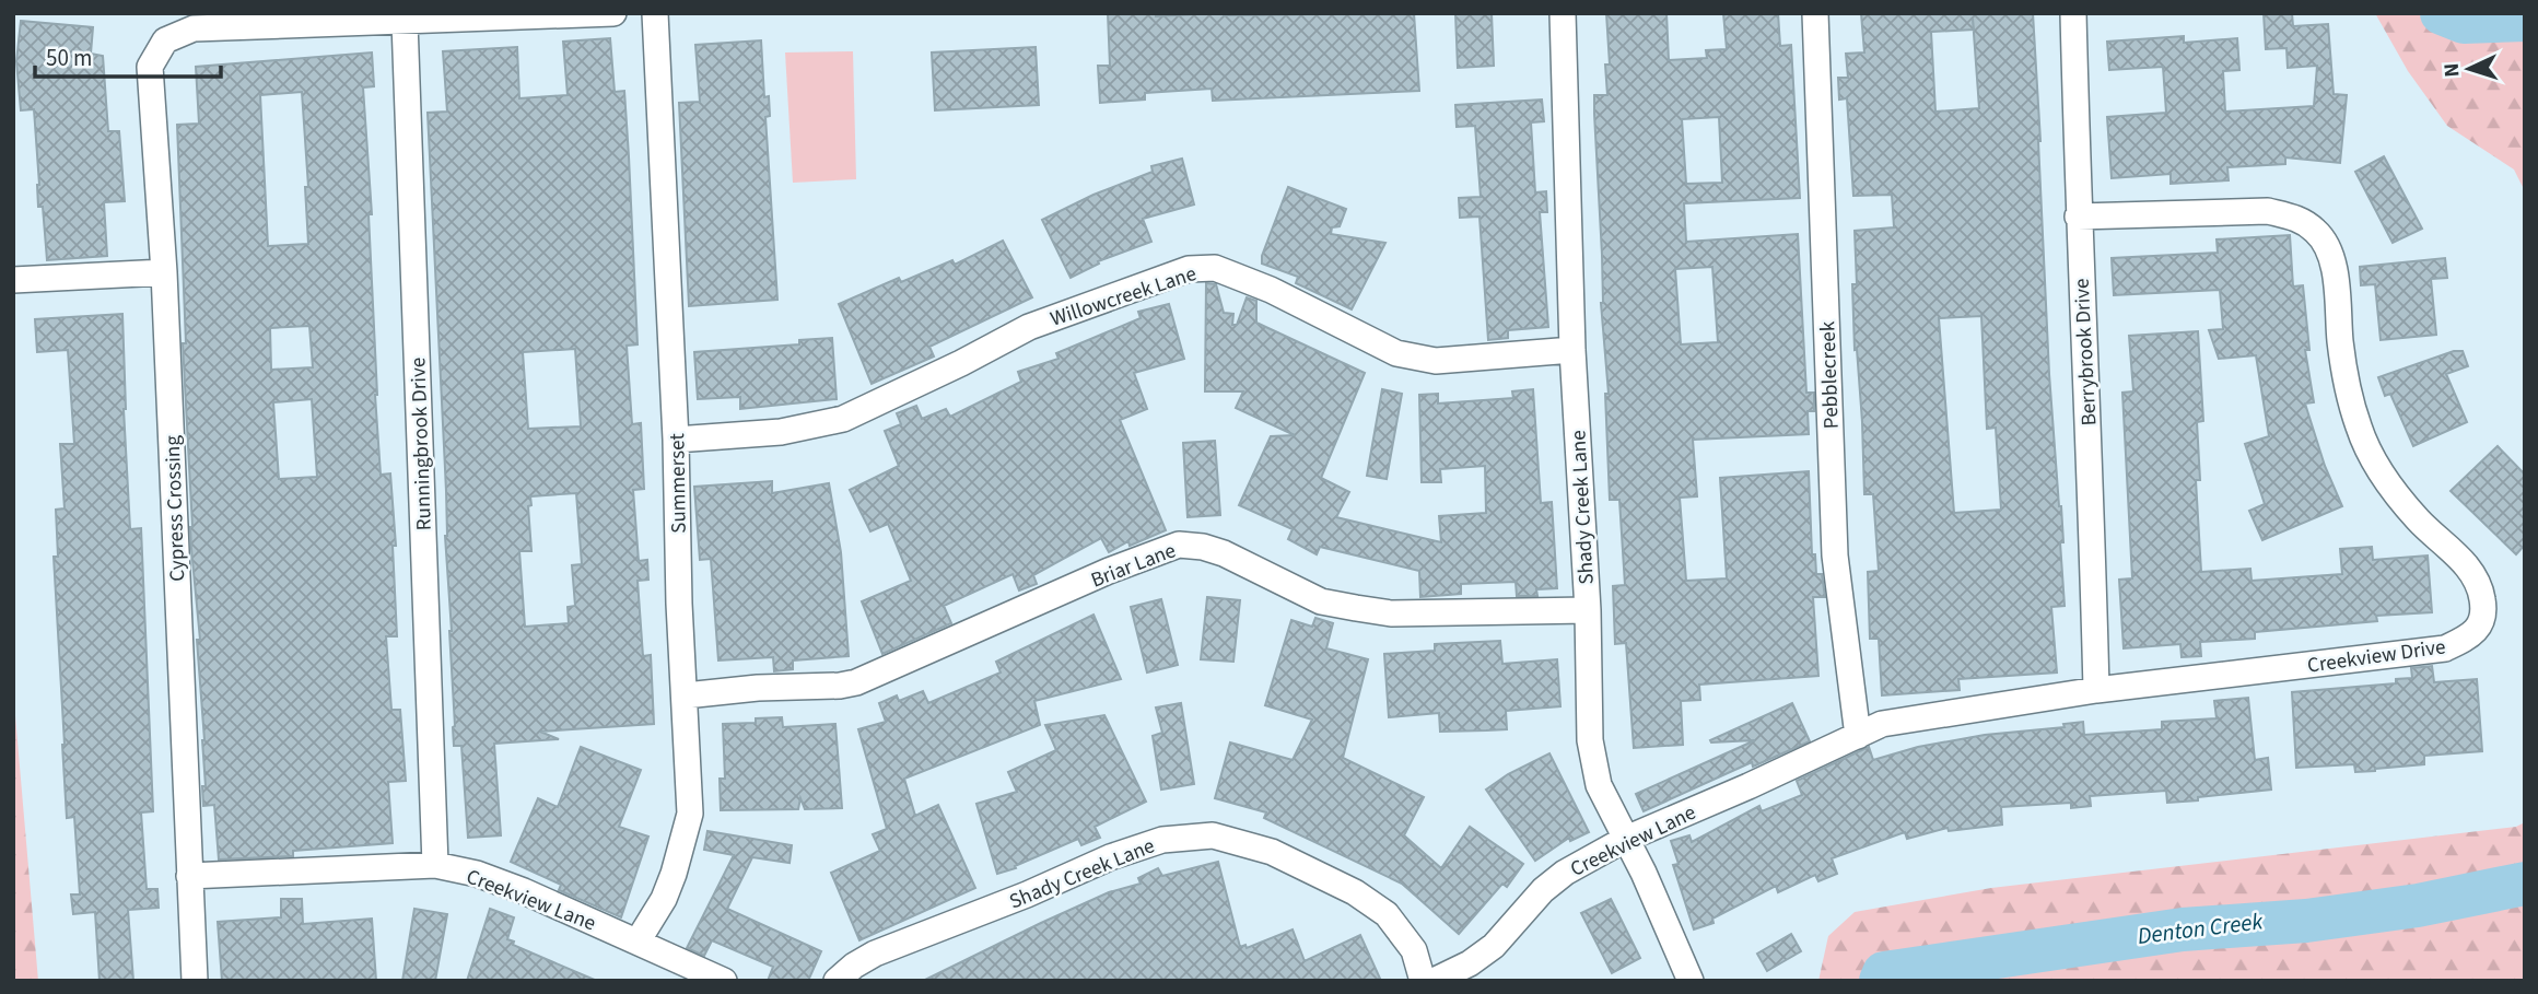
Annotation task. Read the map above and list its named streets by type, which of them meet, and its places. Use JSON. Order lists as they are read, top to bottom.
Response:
{
  "streets": {
    "street": [
      "Willowcreek Lane",
      "Berrybrook Drive",
      "Pebblecreek",
      "Runningbrook Drive",
      "Summerset",
      "Shady Creek Lane",
      "Cypress Crossing",
      "Briar Lane",
      "Creekview Drive",
      "Creekview Lane"
    ]
  },
  "crossings": [
    ["Willowcreek Lane", "Summerset"],
    ["Willowcreek Lane", "Shady Creek Lane"],
    ["Berrybrook Drive", "Creekview Drive"],
    ["Pebblecreek", "Creekview Drive"],
    ["Pebblecreek", "Creekview Lane"],
    ["Runningbrook Drive", "Cypress Crossing"],
    ["Runningbrook Drive", "Creekview Lane"],
    ["Summerset", "Briar Lane"],
    ["Summerset", "Creekview Lane"],
    ["Shady Creek Lane", "Briar Lane"],
    ["Shady Creek Lane", "Creekview Lane"],
    ["Cypress Crossing", "Creekview Lane"],
    ["Creekview Drive", "Creekview Lane"]
  ],
  "water": ["Denton Creek"],
  "scale_bar": "50 m",
  "north": "left"
}
